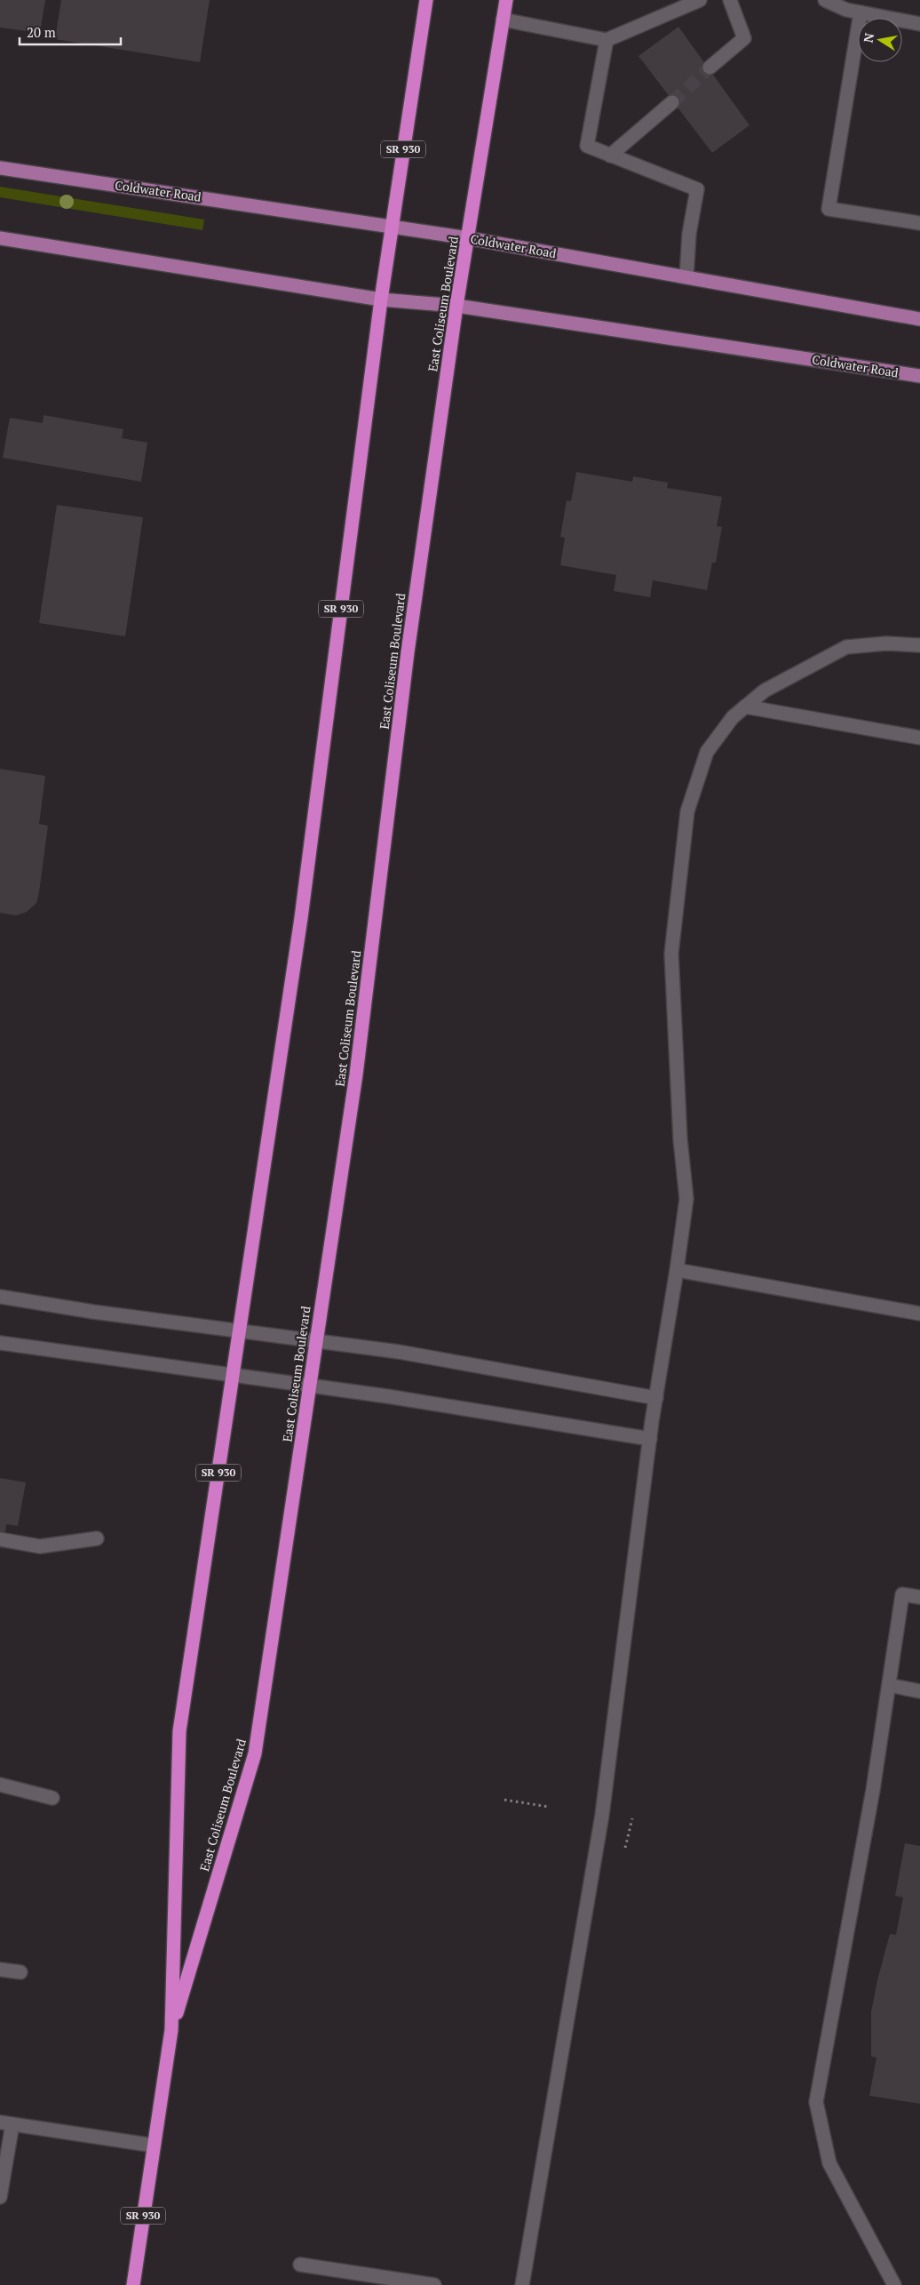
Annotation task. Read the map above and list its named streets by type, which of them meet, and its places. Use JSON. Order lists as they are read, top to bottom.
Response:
{
  "streets": {
    "highway": ["SR 930", "East Coliseum Boulevard"],
    "main road": ["Coldwater Road"]
  },
  "crossings": [
    ["Coldwater Road", "East Coliseum Boulevard"]
  ],
  "scale_bar": "20 m",
  "north": "left"
}
